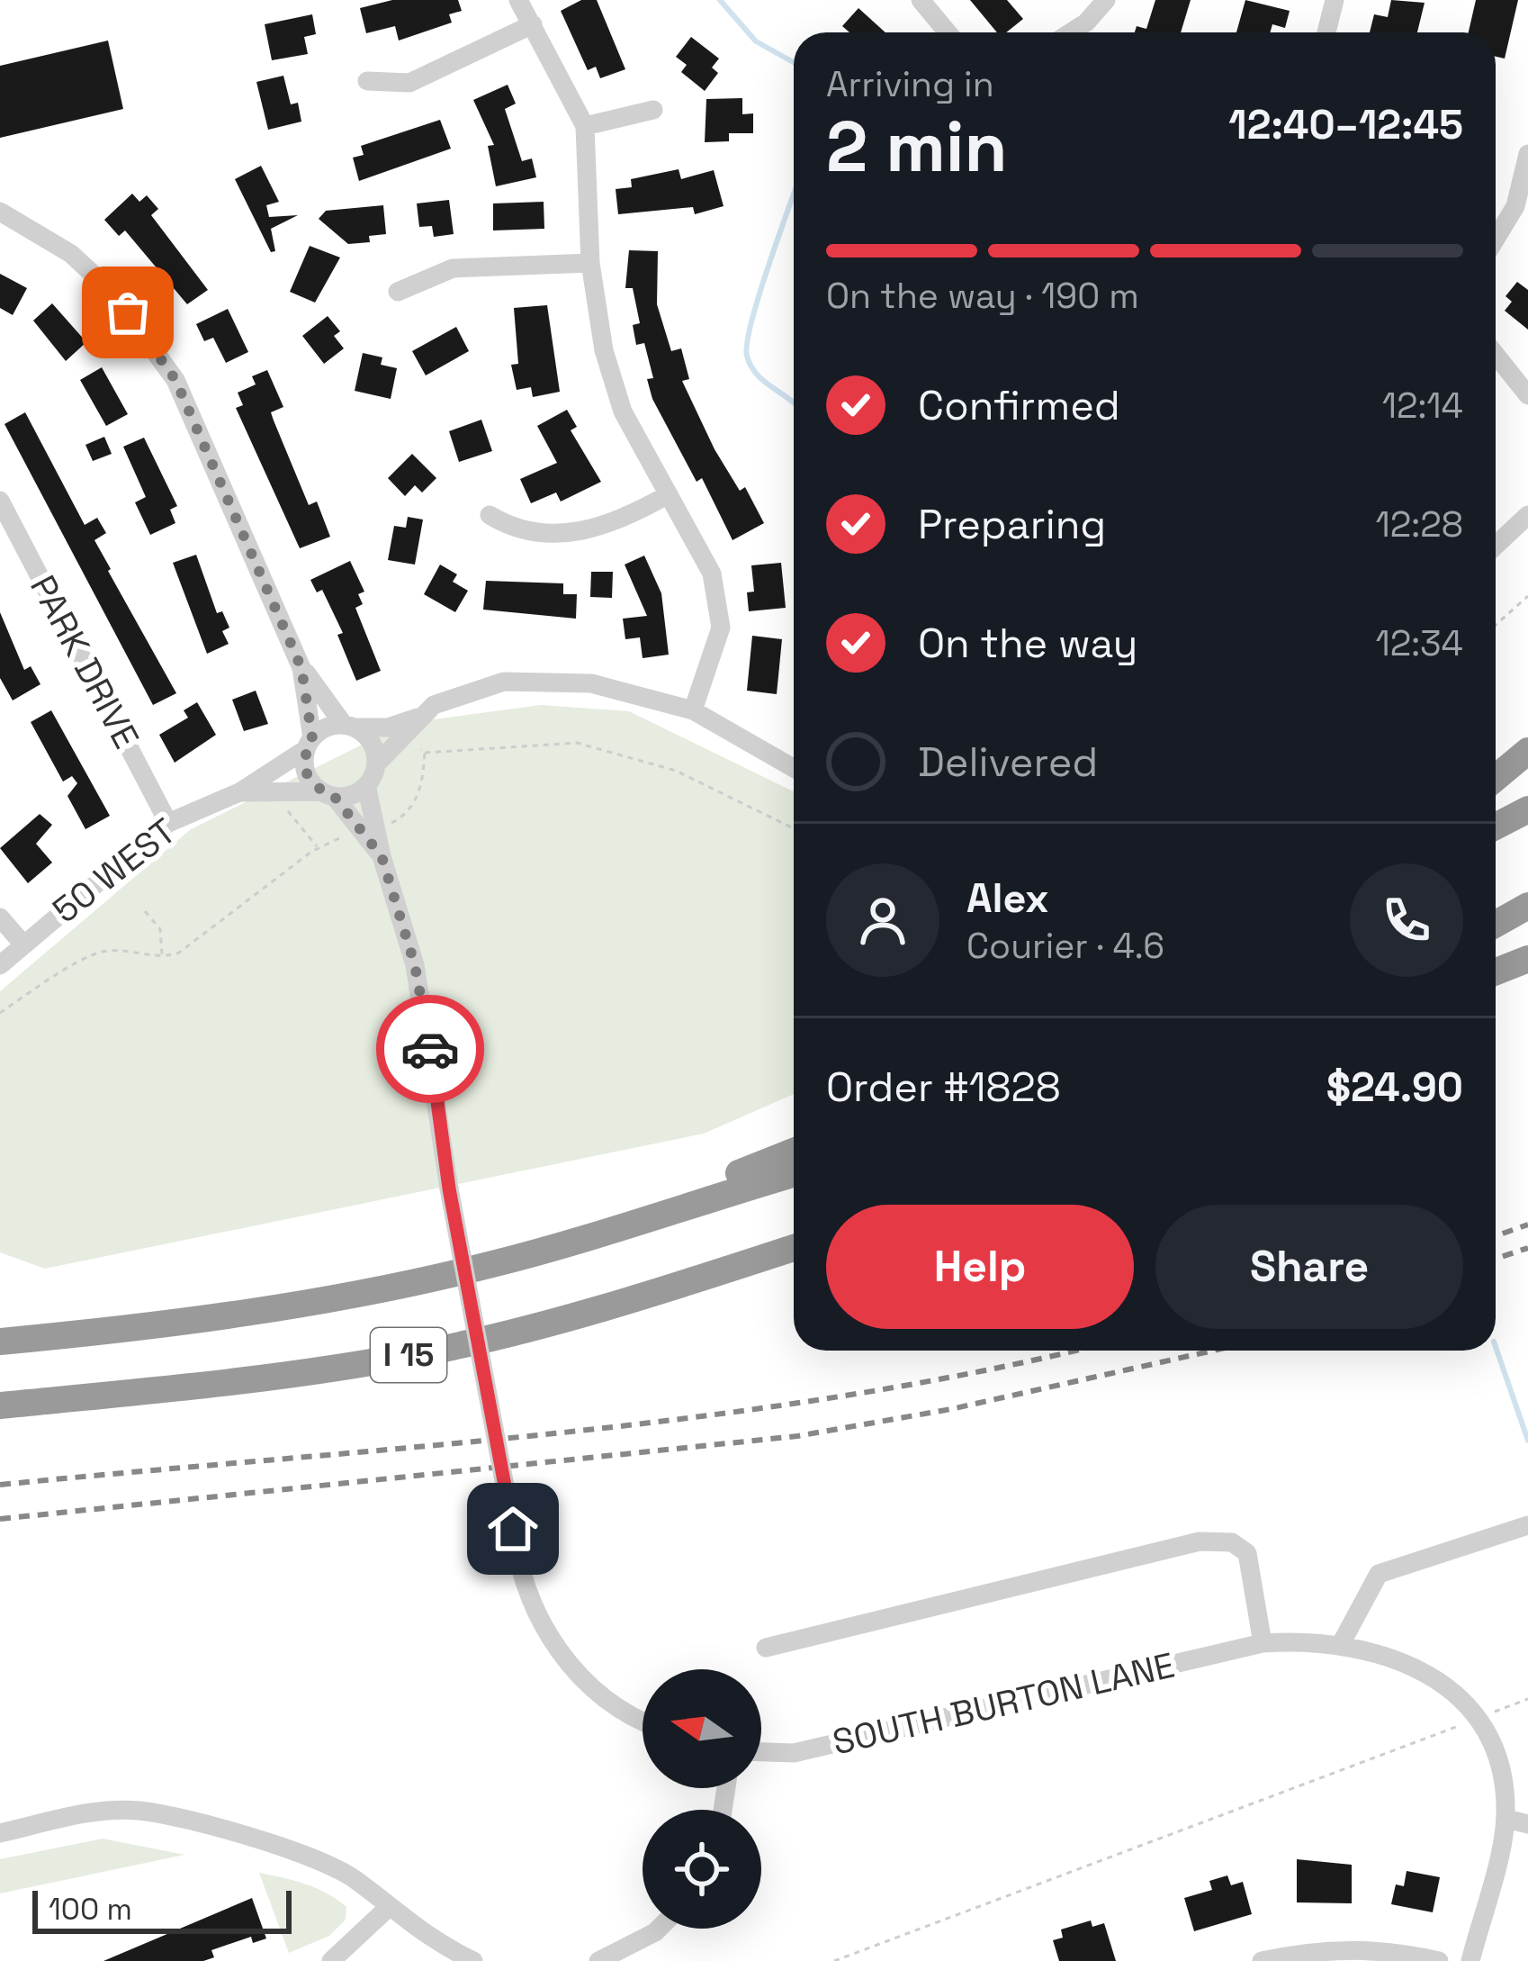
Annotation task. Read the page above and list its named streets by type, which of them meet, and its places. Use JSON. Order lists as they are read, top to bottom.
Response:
{
  "streets": {
    "highway": ["I 15"],
    "street": ["PARK DRIVE", "50 WEST", "SOUTH BURTON LANE"]
  },
  "crossings": [
    ["PARK DRIVE", "50 WEST"]
  ],
  "scale_bar": "100 m",
  "north": "left",
  "page": {
    "heading": ["2 min", "Arriving in", "12:40–12:45"],
    "panel": [
      "Alex",
      "Courier · 4.6",
      "Order #1828",
      "$24.90"
    ],
    "bar": "On the way · 190 m",
    "list": [
      ["Confirmed", "12:14"],
      ["Preparing", "12:28"],
      ["On the way", "12:34"],
      "Delivered"
    ],
    "buttons": ["Help", "Share"],
    "scale": "100 m"
  }
}
